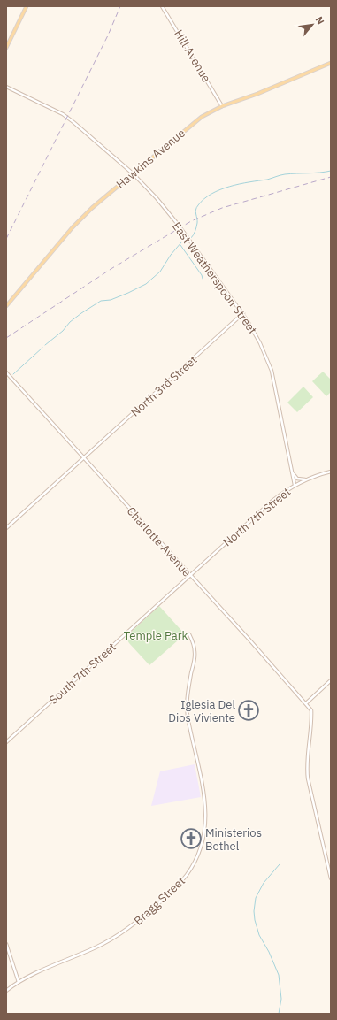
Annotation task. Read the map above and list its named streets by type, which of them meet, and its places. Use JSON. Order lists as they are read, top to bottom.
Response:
{
  "streets": {
    "main road": ["Hawkins Avenue"],
    "street": [
      "Hill Avenue",
      "East Weatherspoon Street",
      "North 3rd Street",
      "North 7th Street",
      "Charlotte Avenue",
      "South 7th Street",
      "Bragg Street"
    ]
  },
  "crossings": [
    ["Hill Avenue", "Hawkins Avenue"],
    ["Hawkins Avenue", "East Weatherspoon Street"],
    ["East Weatherspoon Street", "North 3rd Street"],
    ["East Weatherspoon Street", "North 7th Street"],
    ["North 3rd Street", "Charlotte Avenue"],
    ["North 7th Street", "Charlotte Avenue"],
    ["North 7th Street", "South 7th Street"],
    ["Charlotte Avenue", "South 7th Street"]
  ],
  "parks": ["Temple Park"],
  "places": {
    "church": ["Iglesia Del Dios Viviente", "Ministerios Bethel"]
  },
  "north": "top right"
}
